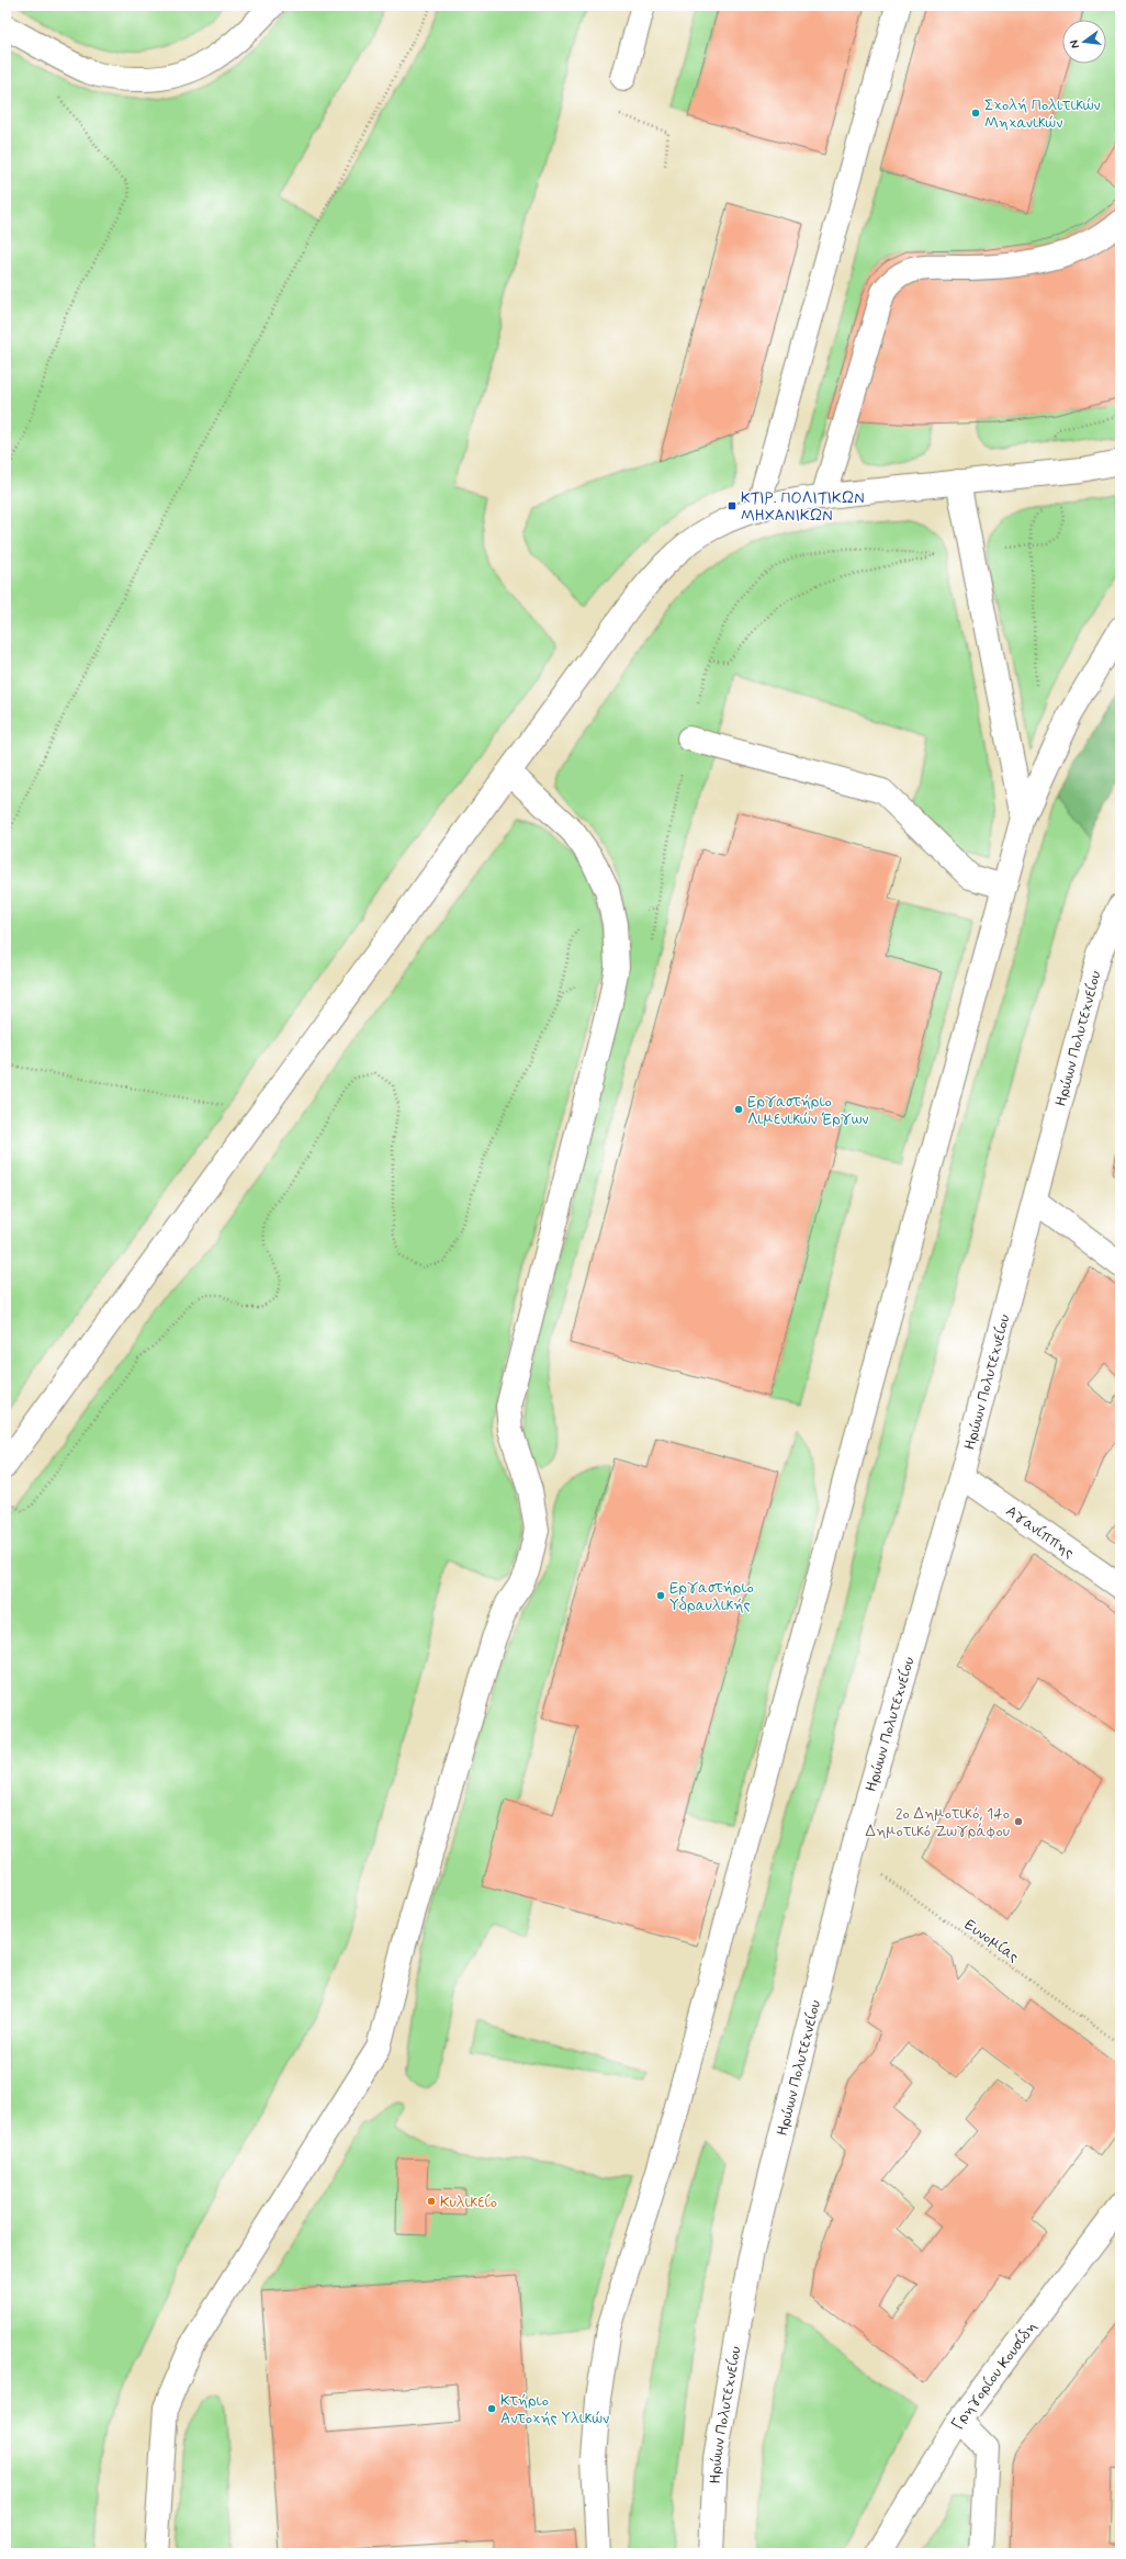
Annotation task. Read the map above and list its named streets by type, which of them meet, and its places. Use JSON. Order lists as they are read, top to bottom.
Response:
{
  "streets": {
    "street": ["Ηρώων Πολυτεχνείου", "Αγανίππης", "Γρηγορίου Κουσίδη"],
    "path": ["Ευνομίας"]
  },
  "crossings": [
    ["Ηρώων Πολυτεχνείου", "Αγανίππης"],
    ["Ηρώων Πολυτεχνείου", "Ευνομίας"]
  ],
  "places": {
    "other": [
      "Σχολή Πολιτικών Μηχανικών",
      "Εργαστήριο Λιμενικών Έργων",
      "Εργαστήριο Υδραυλικής",
      "2ο Δημοτικό, 14ο Δημοτικό Ζωγράφου",
      "Κυλικείο",
      "Κτήριο Αντοχής Υλικών"
    ],
    "transit": ["ΚΤΙΡ. ΠΟΛΙΤΙΚΩΝ ΜΗΧΑΝΙΚΩΝ"]
  },
  "north": "left"
}
